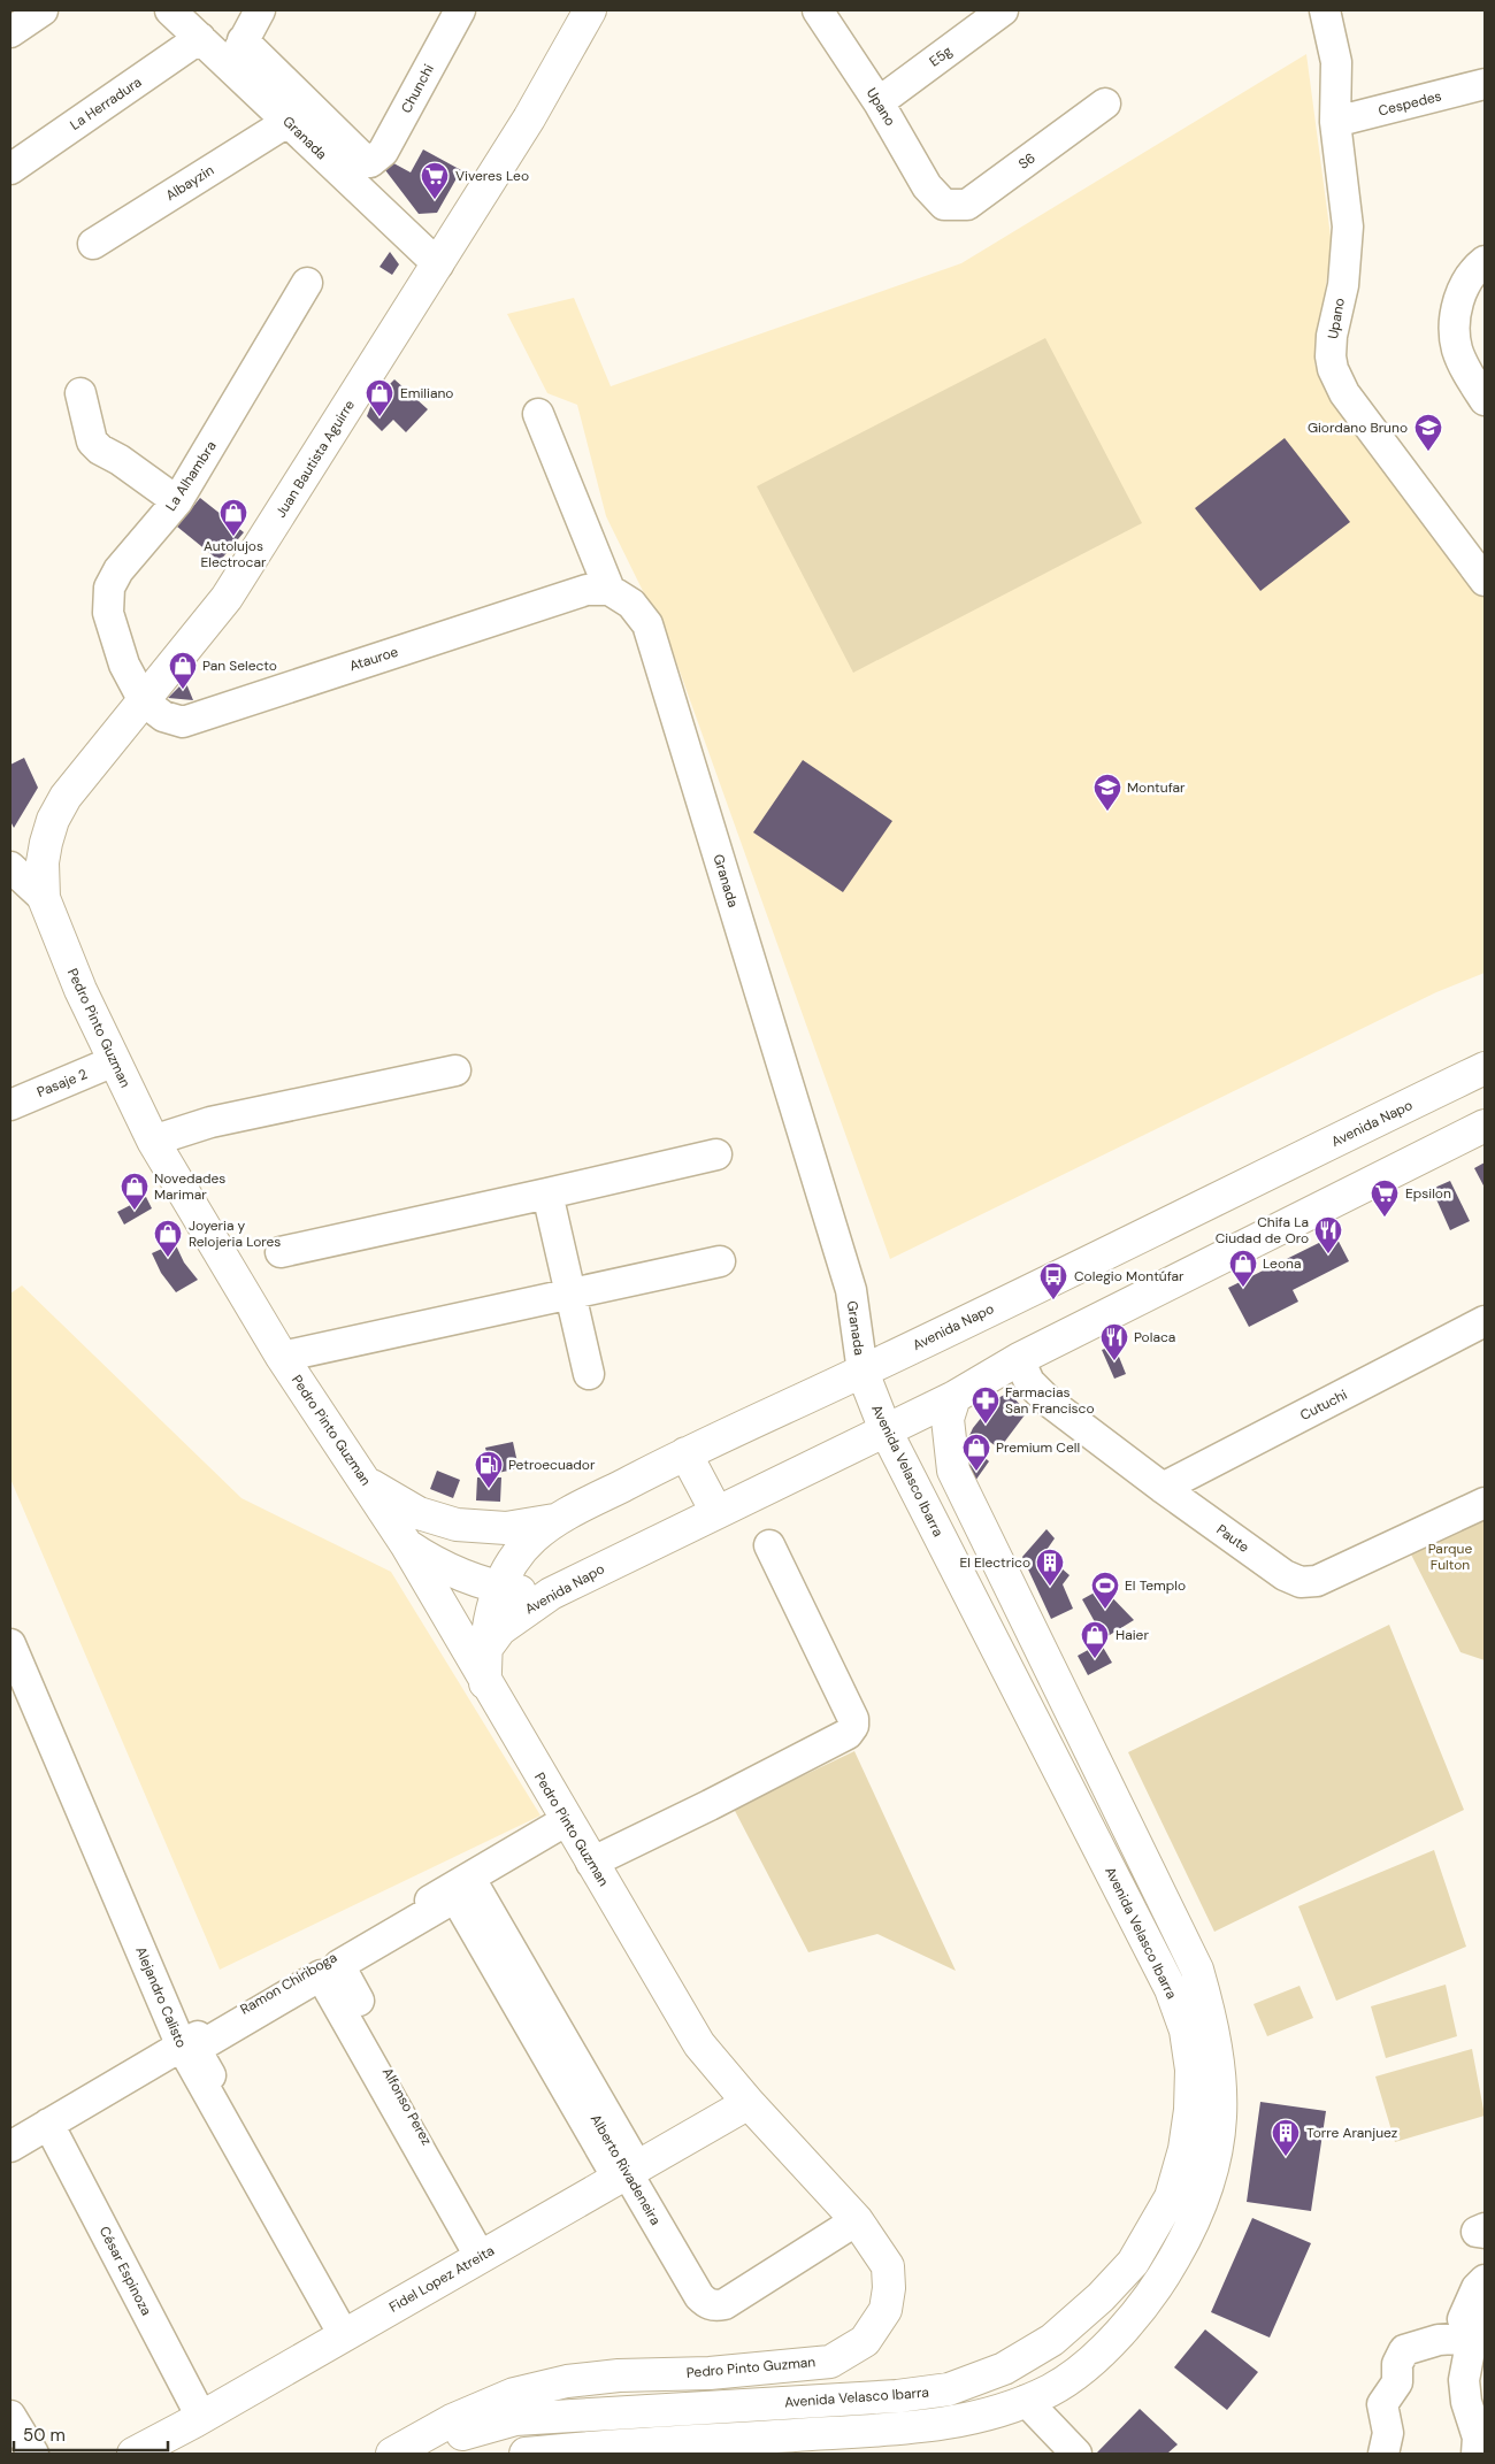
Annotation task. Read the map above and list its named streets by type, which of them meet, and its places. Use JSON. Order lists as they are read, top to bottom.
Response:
{
  "streets": {
    "main road": [
      "Juan Bautista Aguirre",
      "Pedro Pinto Guzman",
      "Avenida Napo",
      "Avenida Velasco Ibarra",
      "Fidel Lopez Atreita"
    ],
    "street": [
      "E5g",
      "Chunchi",
      "La Herradura",
      "Cespedes",
      "Upano",
      "Granada",
      "S6",
      "Albayzin",
      "La Alhambra",
      "Atauroe",
      "Pasaje 2",
      "Cutuchi",
      "Paute",
      "Ramon Chiriboga",
      "Alejandro Calisto",
      "Alfonso Perez",
      "Alberto Rivadeneira",
      "César Espinoza"
    ]
  },
  "crossings": [
    ["E5g", "Upano"],
    ["Chunchi", "Granada"],
    ["La Herradura", "Granada"],
    ["Cespedes", "Upano"],
    ["Upano", "S6"],
    ["Granada", "Albayzin"],
    ["Granada", "Juan Bautista Aguirre"],
    ["Granada", "Atauroe"],
    ["Granada", "Avenida Napo"],
    ["Granada", "Avenida Velasco Ibarra"],
    ["Juan Bautista Aguirre", "La Alhambra"],
    ["Juan Bautista Aguirre", "Atauroe"],
    ["Juan Bautista Aguirre", "Pedro Pinto Guzman"],
    ["La Alhambra", "Atauroe"],
    ["Pedro Pinto Guzman", "Pasaje 2"],
    ["Pedro Pinto Guzman", "Avenida Napo"],
    ["Pedro Pinto Guzman", "Ramon Chiriboga"],
    ["Pedro Pinto Guzman", "Alberto Rivadeneira"],
    ["Pedro Pinto Guzman", "Fidel Lopez Atreita"],
    ["Avenida Napo", "Avenida Velasco Ibarra"],
    ["Avenida Napo", "Paute"],
    ["Cutuchi", "Paute"],
    ["Ramon Chiriboga", "Alejandro Calisto"],
    ["Ramon Chiriboga", "Alfonso Perez"],
    ["Ramon Chiriboga", "Alberto Rivadeneira"],
    ["Ramon Chiriboga", "César Espinoza"],
    ["Alejandro Calisto", "Fidel Lopez Atreita"],
    ["Alfonso Perez", "Fidel Lopez Atreita"],
    ["Alberto Rivadeneira", "Fidel Lopez Atreita"],
    ["César Espinoza", "Fidel Lopez Atreita"]
  ],
  "parks": ["Parque Fulton"],
  "places": {
    "supermarket": ["Viveres Leo", "Epsilon"],
    "shop": [
      "Emiliano",
      "Autolujos Electrocar",
      "Pan Selecto",
      "Novedades Marimar",
      "Joyeria y Relojeria Lores",
      "Leona",
      "Premium Cell",
      "Haier"
    ],
    "school or university": ["Giordano Bruno", "Montufar"],
    "restaurant": ["Chifa La Ciudad de Oro", "Polaca"],
    "bus stop": ["Colegio Montúfar"],
    "pharmacy": ["Farmacias San Francisco"],
    "fuel station": ["Petroecuador"],
    "building": ["El Electrico", "Torre Aranjuez"],
    "sports": ["El Templo"]
  },
  "scale_bar": "50 m"
}
